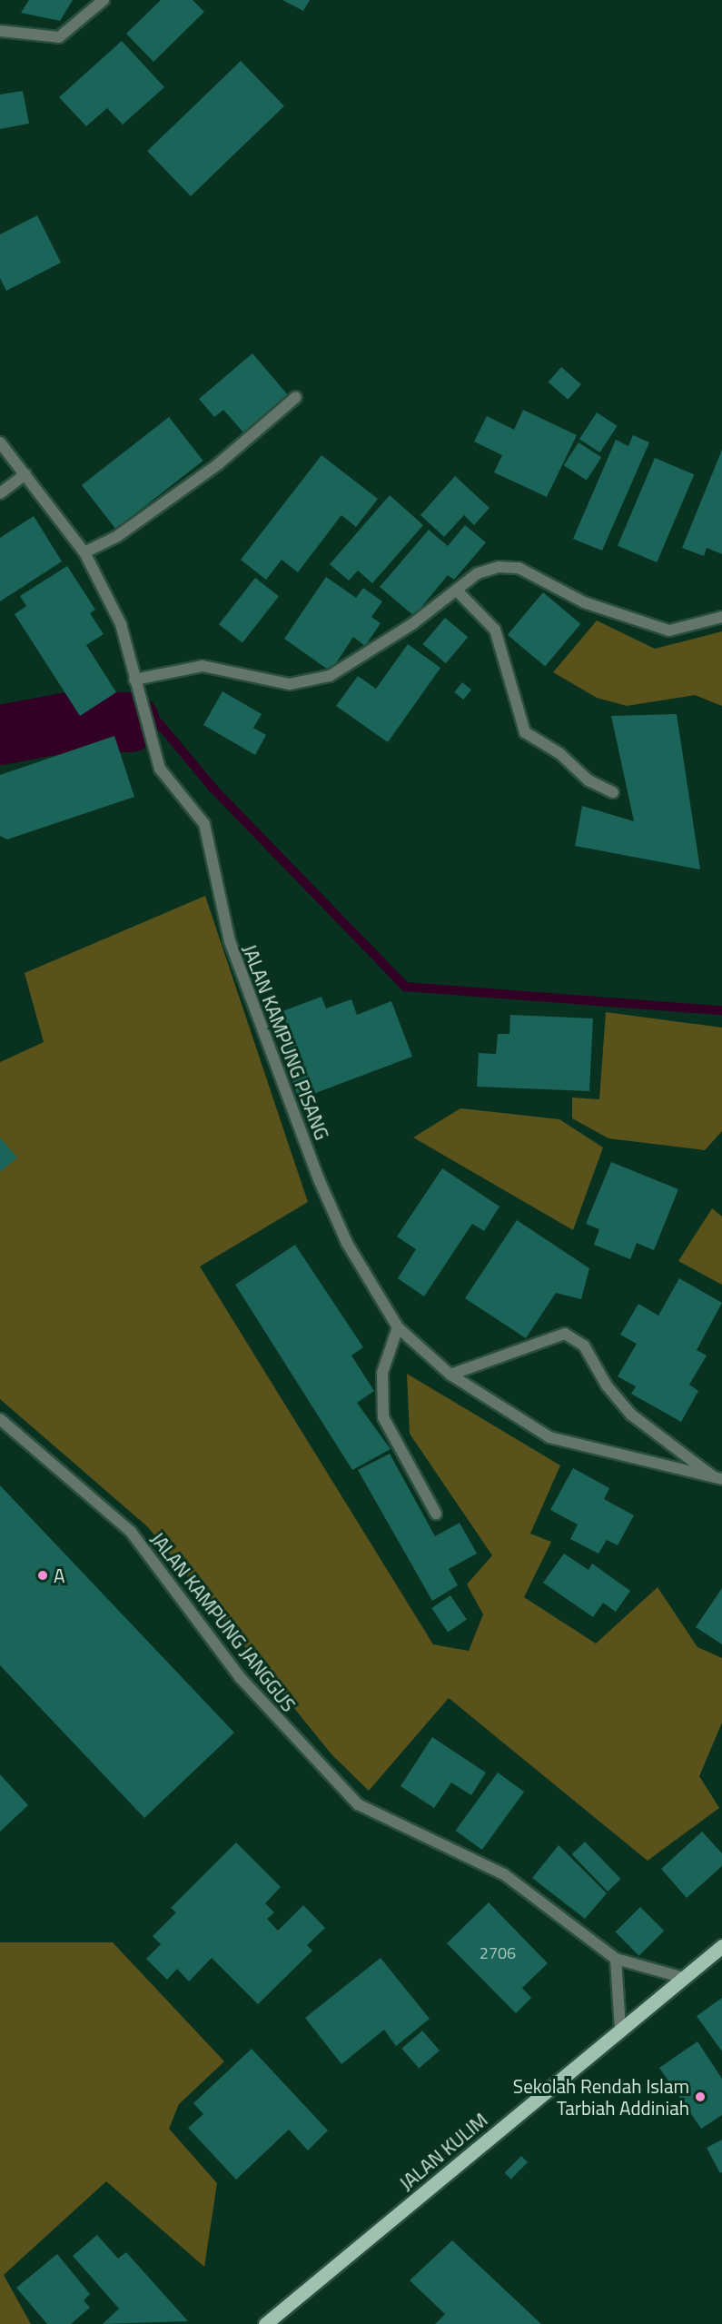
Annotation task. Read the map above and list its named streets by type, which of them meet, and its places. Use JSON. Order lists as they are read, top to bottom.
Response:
{
  "streets": {
    "main road": ["JALAN KULIM"],
    "street": ["JALAN KAMPUNG PISANG", "JALAN KAMPUNG JANGGUS"]
  },
  "crossings": [
    ["JALAN KAMPUNG JANGGUS", "JALAN KULIM"]
  ],
  "places": ["A", "Sekolah Rendah Islam Tarbiah Addiniah"],
  "house_numbers": ["2706"]
}
